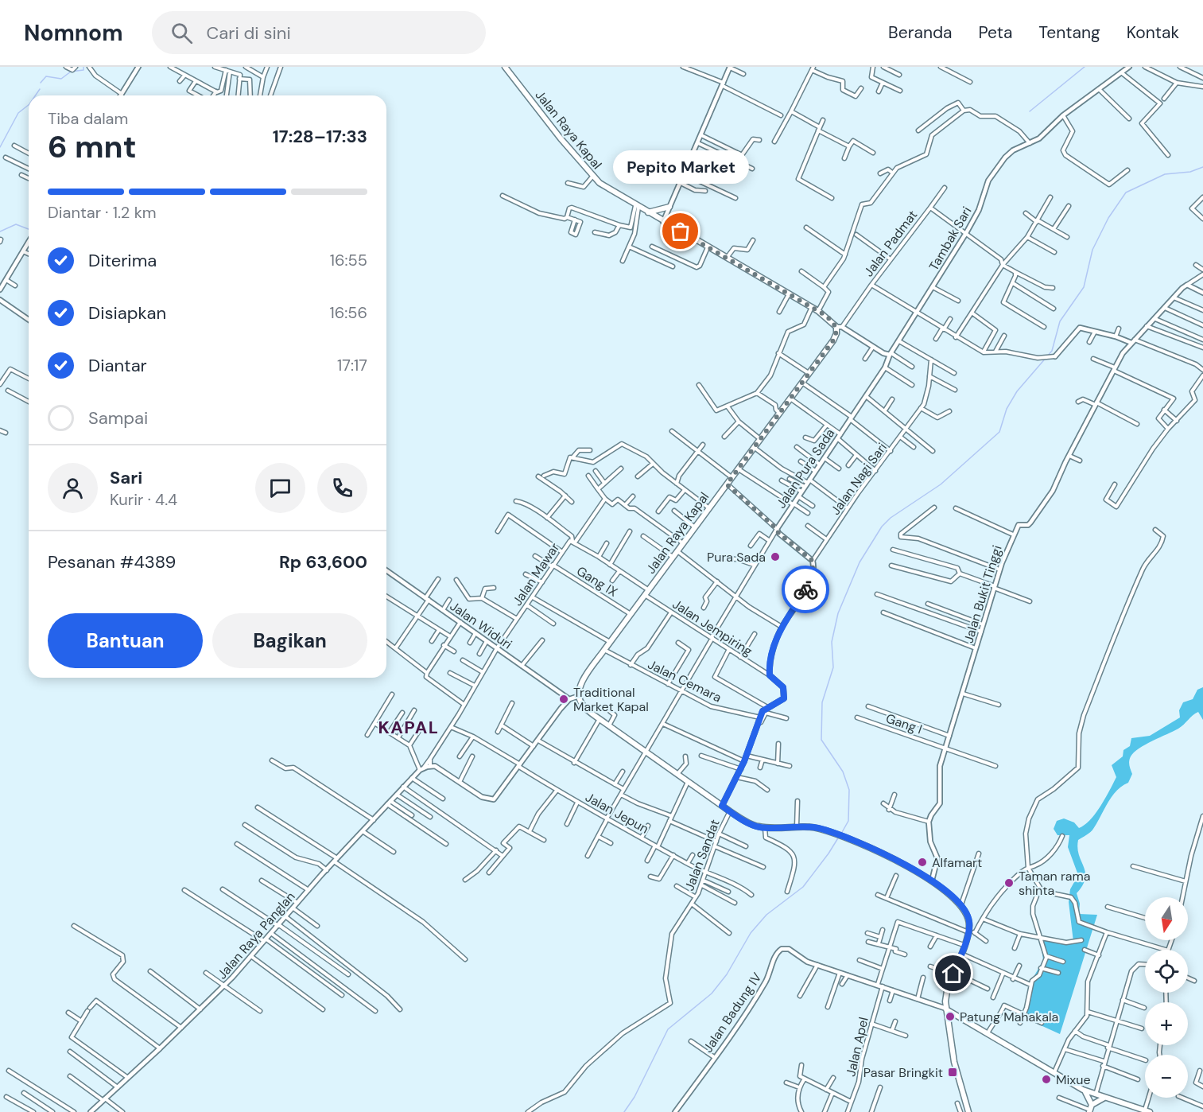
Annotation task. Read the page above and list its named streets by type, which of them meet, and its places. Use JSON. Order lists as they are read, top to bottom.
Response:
{
  "streets": {
    "highway": ["Jalan Raya Kapal"],
    "street": [
      "Tambak Sari",
      "Jalan Padmat",
      "Jalan Pura Sada",
      "Jalan Nagi Sari",
      "Jalan Mawar",
      "Gang IX",
      "Jalan Bukit Tinggi",
      "Jalan Widuri",
      "Jalan Jempiring",
      "Jalan Cemara",
      "Gang I",
      "Jalan Jepun",
      "Jalan Sandat",
      "Jalan Raya Panglan",
      "Jalan Badung IV",
      "Jalan Apel"
    ]
  },
  "crossings": [
    ["Jalan Raya Kapal", "Jalan Padmat"],
    ["Jalan Raya Kapal", "Jalan Mawar"],
    ["Jalan Raya Kapal", "Gang IX"],
    ["Jalan Raya Kapal", "Jalan Jempiring"],
    ["Jalan Raya Kapal", "Jalan Cemara"],
    ["Tambak Sari", "Jalan Padmat"],
    ["Tambak Sari", "Jalan Pura Sada"],
    ["Jalan Mawar", "Gang IX"],
    ["Jalan Mawar", "Jalan Widuri"],
    ["Jalan Mawar", "Jalan Jepun"],
    ["Jalan Mawar", "Jalan Raya Panglan"],
    ["Jalan Bukit Tinggi", "Gang I"],
    ["Jalan Jepun", "Jalan Sandat"],
    ["Jalan Badung IV", "Jalan Apel"]
  ],
  "districts": ["KAPAL"],
  "places": {
    "other": [
      "Pepito Market",
      "Pura Sada",
      "Traditional Market Kapal",
      "Alfamart",
      "Taman rama shinta",
      "Patung Mahakala",
      "Mixue"
    ],
    "transit": ["Pasar Bringkit"]
  },
  "north": "bottom",
  "page": {
    "header": "Nomnom",
    "search": "Cari di sini",
    "nav": [
      "Beranda",
      "Peta",
      "Tentang",
      "Kontak"
    ],
    "heading": ["6 mnt", "Tiba dalam", "17:28–17:33"],
    "panel": [
      "Sari",
      "Kurir · 4.4",
      "Pesanan #4389",
      "Rp 63,600"
    ],
    "bubble": "Pepito Market",
    "bar": "Diantar · 1.2 km",
    "list": [
      ["Diterima", "16:55"],
      ["Disiapkan", "16:56"],
      ["Diantar", "17:17"],
      "Sampai"
    ],
    "buttons": ["Bantuan", "Bagikan"],
    "map_buttons": ["+", "−"]
  }
}
